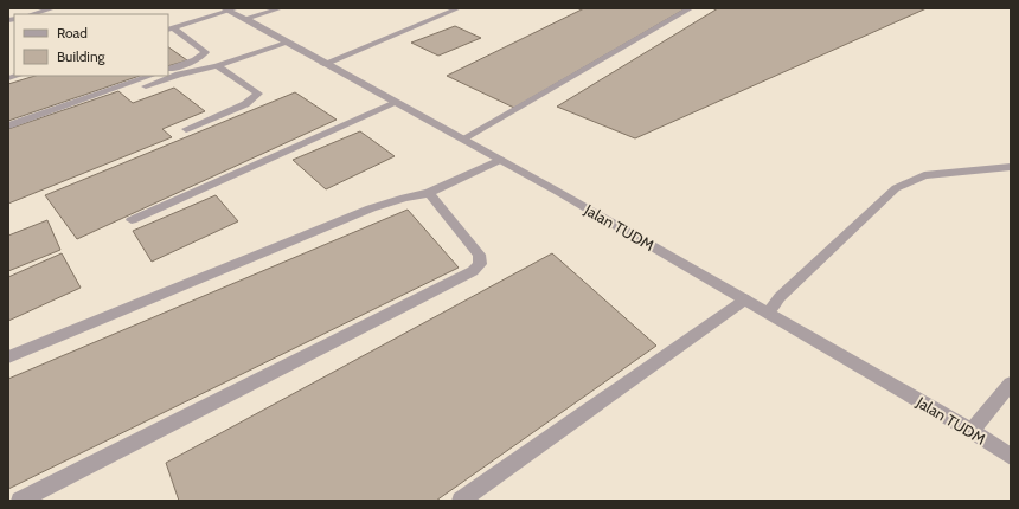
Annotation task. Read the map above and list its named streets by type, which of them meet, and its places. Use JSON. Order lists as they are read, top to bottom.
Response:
{
  "streets": {
    "street": ["Jalan TUDM"]
  },
  "legend": ["Road", "Building"]
}
